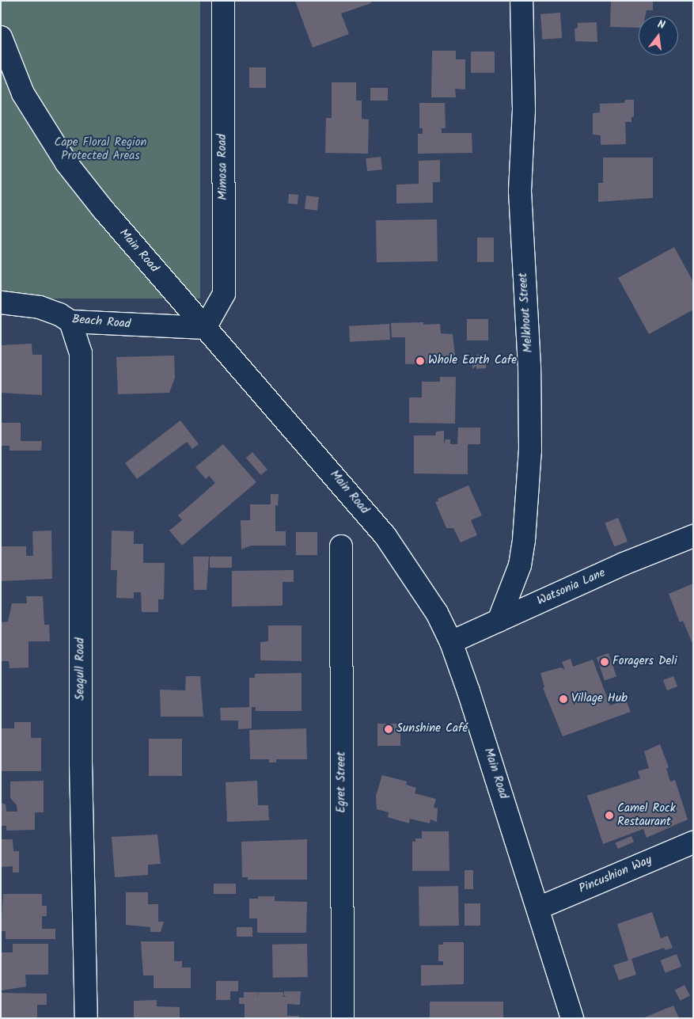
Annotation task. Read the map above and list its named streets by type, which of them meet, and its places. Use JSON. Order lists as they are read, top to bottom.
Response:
{
  "streets": {
    "street": [
      "Mimosa Road",
      "Main Road",
      "Melkhout Street",
      "Beach Road",
      "Watsonia Lane",
      "Seagull Road",
      "Egret Street",
      "Pincushion Way"
    ]
  },
  "crossings": [
    ["Mimosa Road", "Main Road"],
    ["Mimosa Road", "Beach Road"],
    ["Main Road", "Beach Road"],
    ["Main Road", "Watsonia Lane"],
    ["Main Road", "Pincushion Way"],
    ["Melkhout Street", "Watsonia Lane"],
    ["Beach Road", "Seagull Road"]
  ],
  "parks": ["Cape Floral Region Protected Areas"],
  "places": [
    "Whole Earth Cafe",
    "Foragers Deli",
    "Village Hub",
    "Sunshine Café",
    "Camel Rock Restaurant"
  ],
  "north": "top"
}
